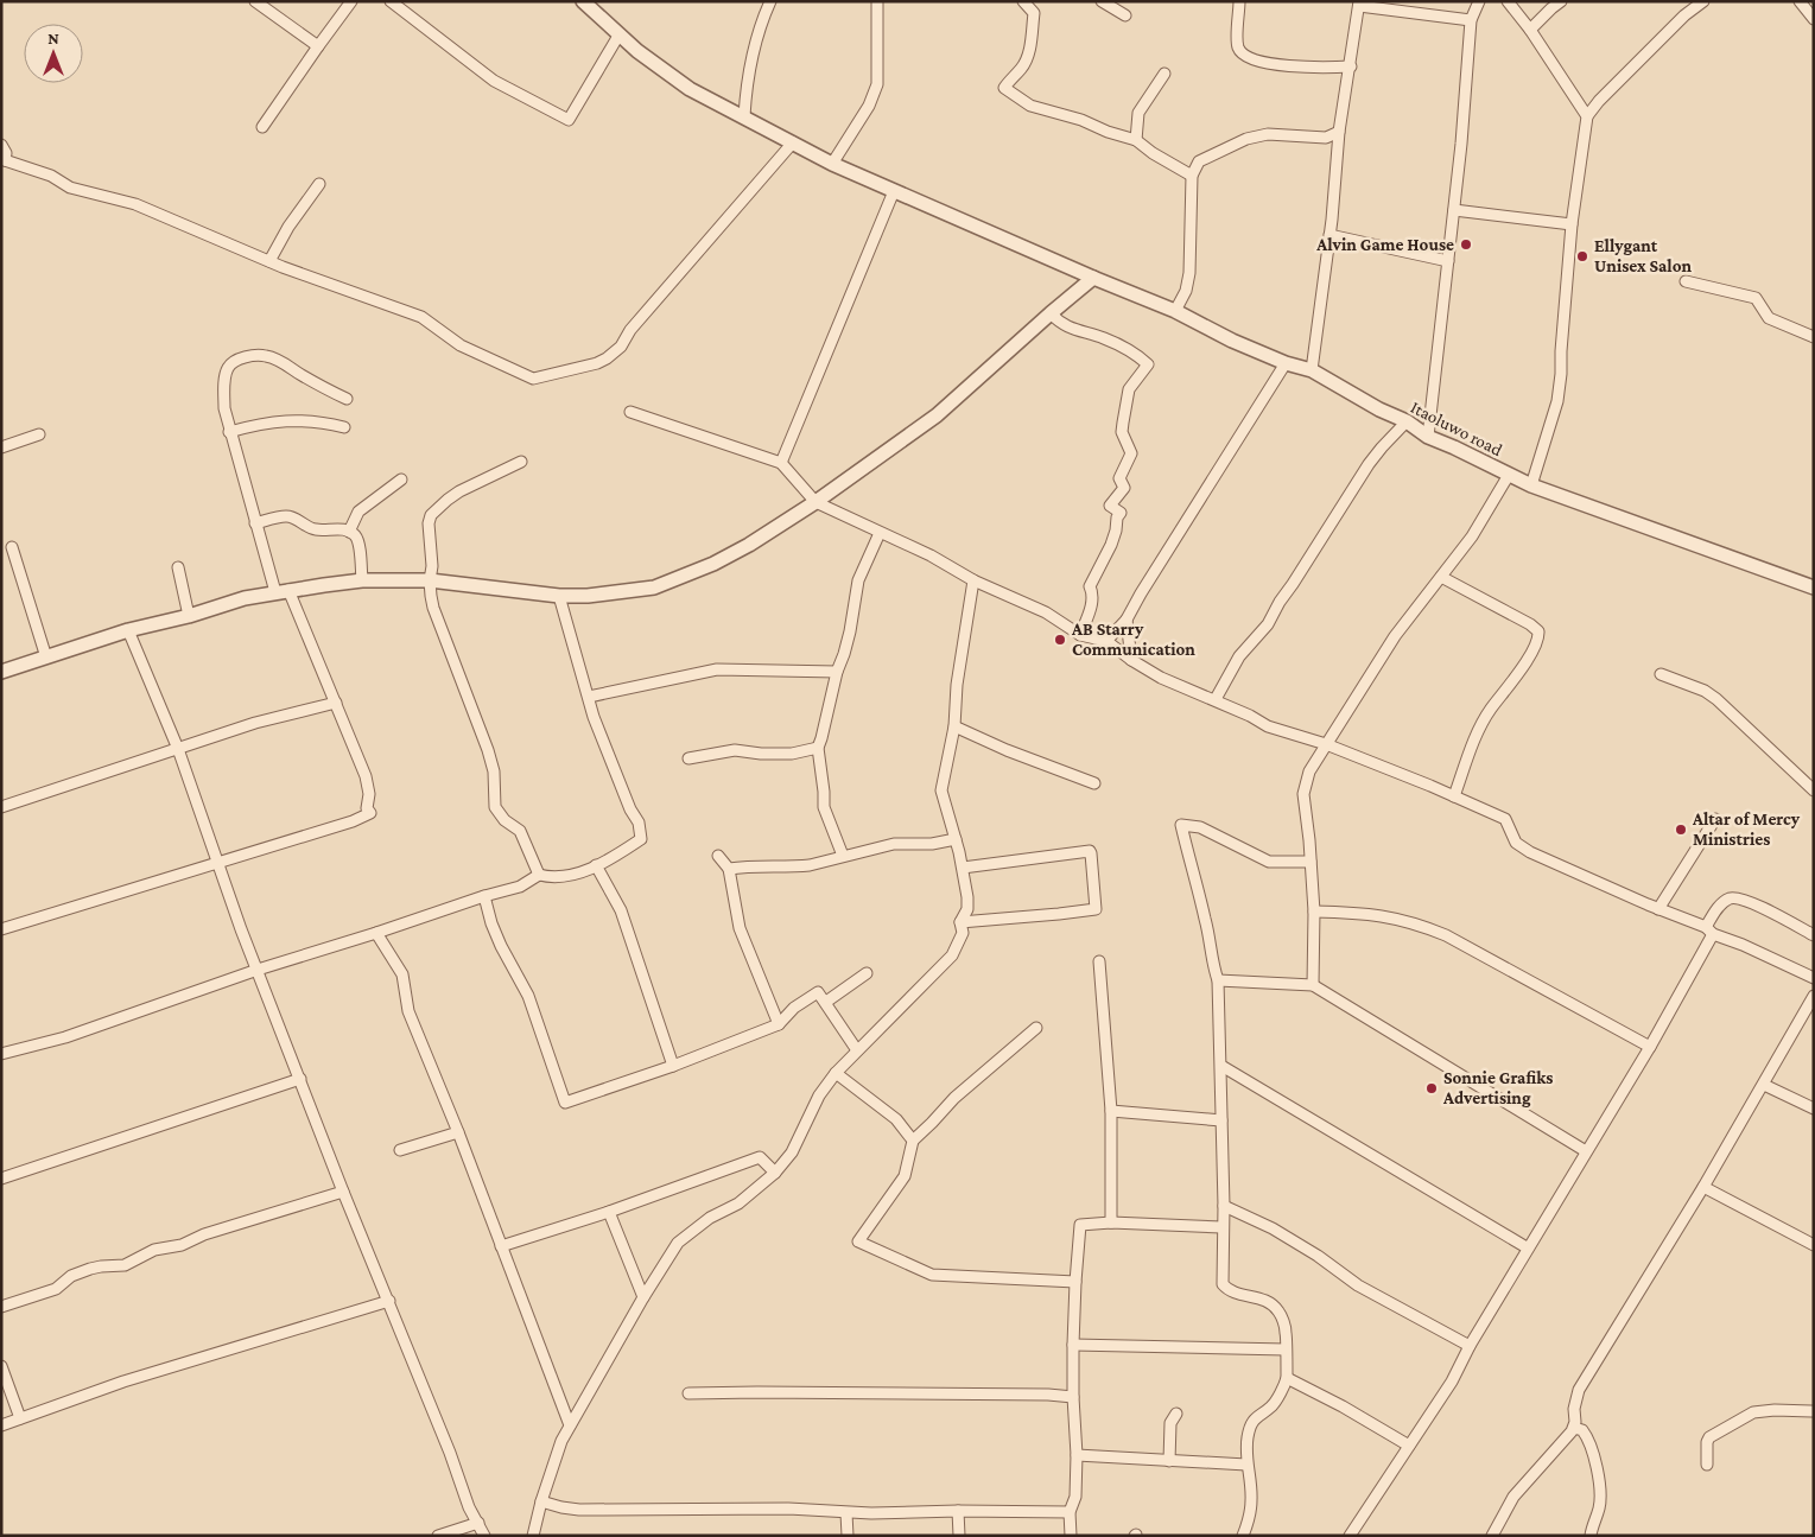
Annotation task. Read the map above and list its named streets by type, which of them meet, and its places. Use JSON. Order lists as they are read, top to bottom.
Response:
{
  "streets": {
    "street": ["Itaoluwo road"]
  },
  "places": [
    "Alvin Game House",
    "Ellygant Unisex Salon",
    "AB Starry Communication",
    "Altar of Mercy Ministries",
    "Sonnie Grafiks Advertising"
  ],
  "north": "top"
}
